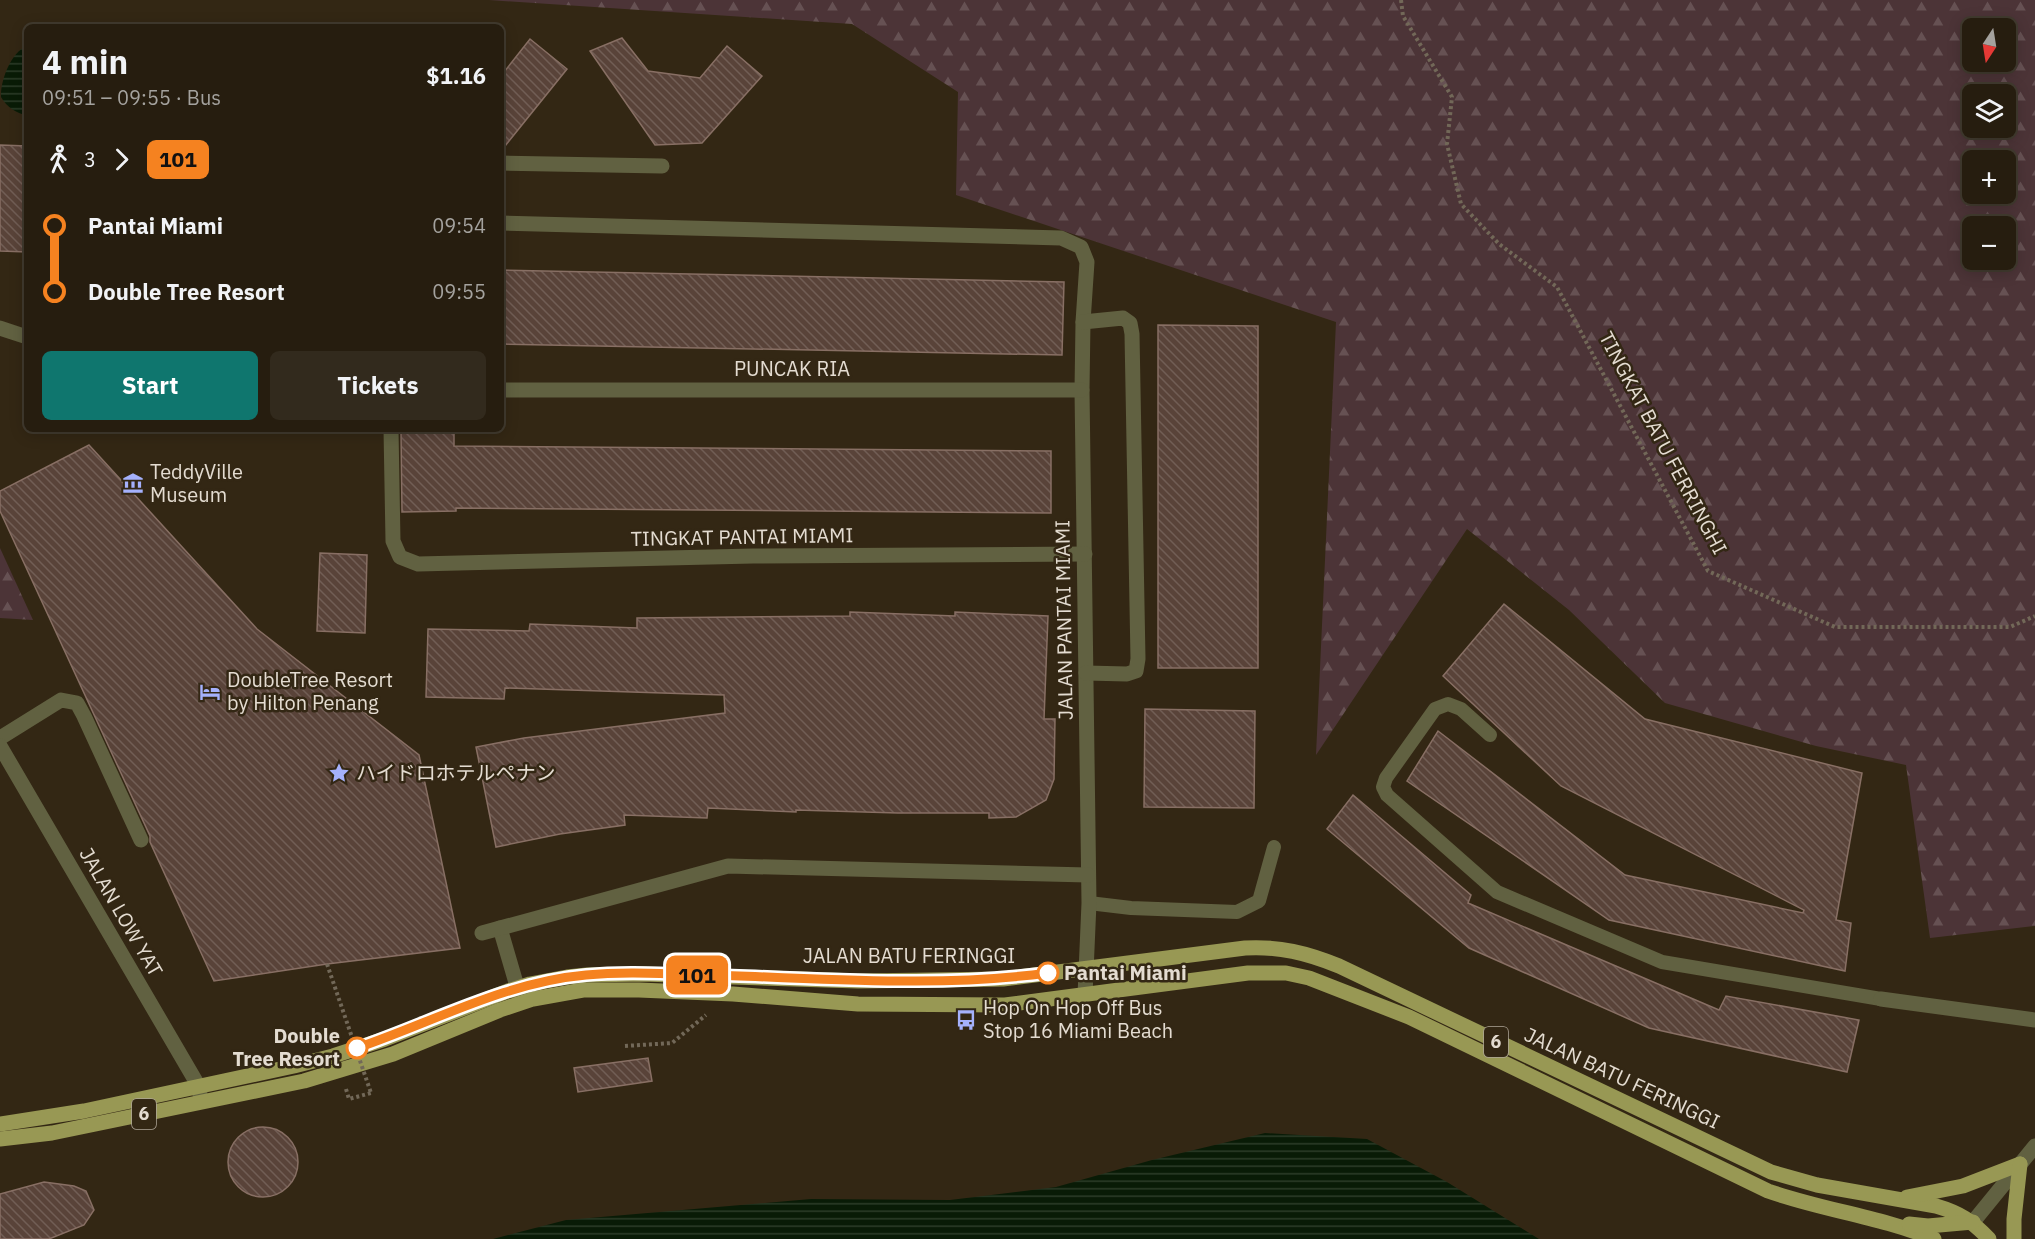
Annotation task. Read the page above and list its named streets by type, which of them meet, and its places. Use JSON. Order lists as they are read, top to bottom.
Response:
{
  "streets": {
    "main road": ["JALAN BATU FERINGGI", "6"],
    "street": [
      "PUNCAK RIA",
      "TINGKAT PANTAI MIAMI",
      "JALAN PANTAI MIAMI",
      "JALAN LOW YAT"
    ],
    "path": ["TINGKAT BATU FERRINGHI"]
  },
  "crossings": [
    ["PUNCAK RIA", "JALAN PANTAI MIAMI"],
    ["TINGKAT PANTAI MIAMI", "JALAN PANTAI MIAMI"],
    ["JALAN PANTAI MIAMI", "JALAN BATU FERINGGI"],
    ["JALAN LOW YAT", "JALAN BATU FERINGGI"]
  ],
  "places": {
    "museum": ["TeddyVille Museum"],
    "hotel": ["DoubleTree Resort by Hilton Penang"],
    "place": ["ハイドロホテルペナン"],
    "other": ["Pantai Miami", "Double Tree Resort"],
    "bus stop": ["Hop On Hop Off Bus Stop 16 Miami Beach"]
  },
  "lines": ["bus line 101"],
  "north": "bottom",
  "page": {
    "on_map": "101",
    "map_buttons": ["+", "−"],
    "heading": ["4 min", "09:51 – 09:55 · Bus", "$1.16"],
    "legs": ["3", "101"],
    "list": [
      {
        "name": "Pantai Miami",
        "value": "09:54"
      },
      {
        "name": "Double Tree Resort",
        "value": "09:55"
      }
    ],
    "buttons": ["Start", "Tickets"]
  }
}
